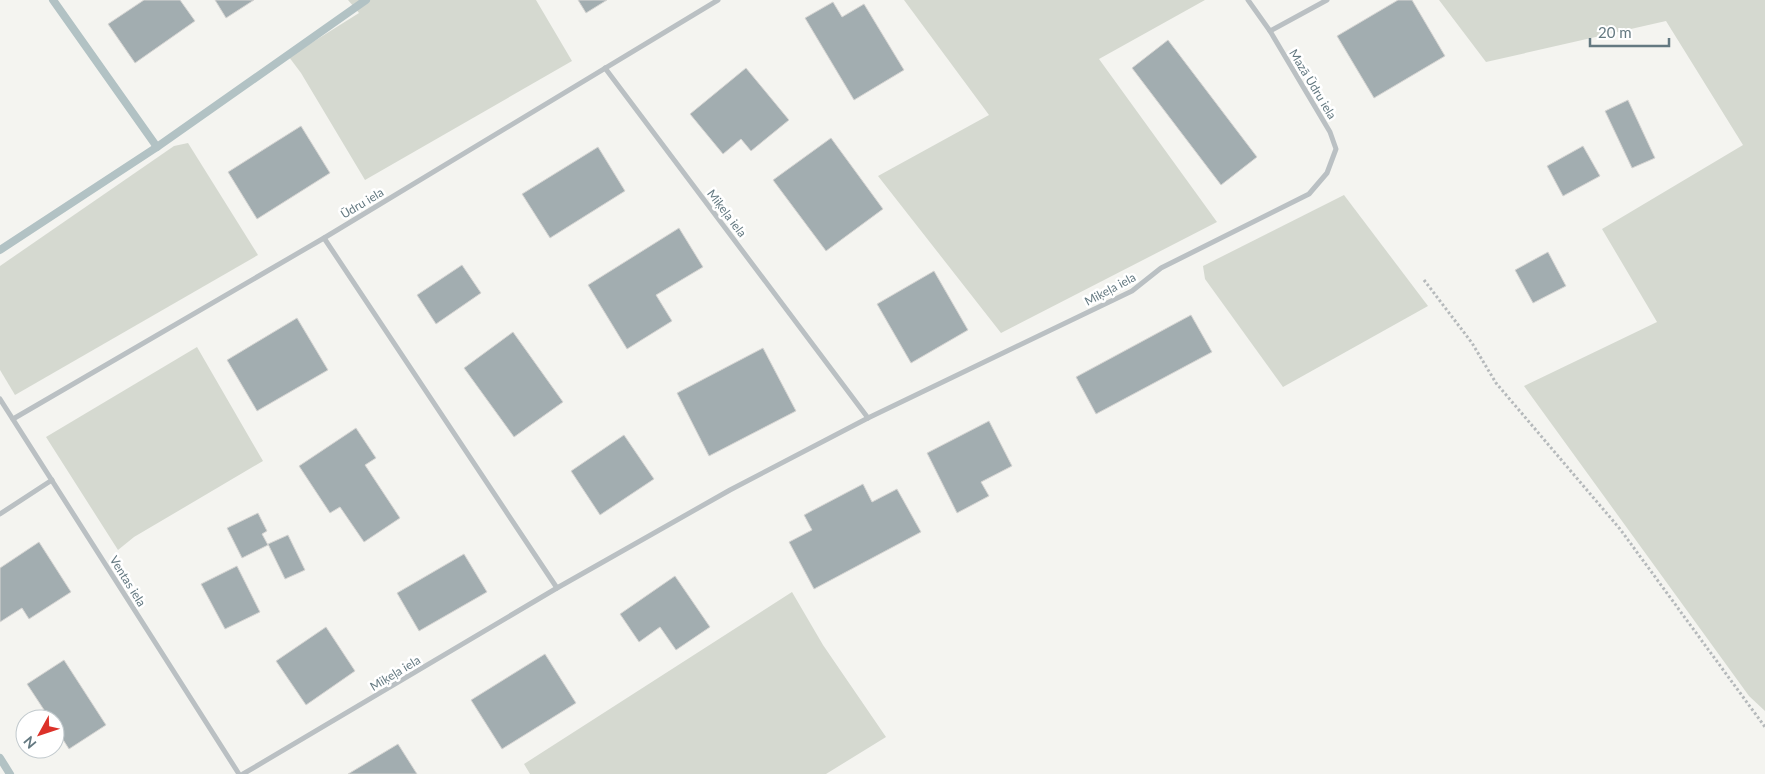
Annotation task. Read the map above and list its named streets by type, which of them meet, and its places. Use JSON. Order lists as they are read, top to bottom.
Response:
{
  "streets": {
    "street": [
      "Mazā Ūdru iela",
      "Ūdru iela",
      "Miķeļa iela",
      "Ventas iela"
    ]
  },
  "crossings": [
    ["Mazā Ūdru iela", "Miķeļa iela"],
    ["Ūdru iela", "Miķeļa iela"],
    ["Ūdru iela", "Ventas iela"]
  ],
  "scale_bar": "20 m",
  "north": "bottom left"
}
